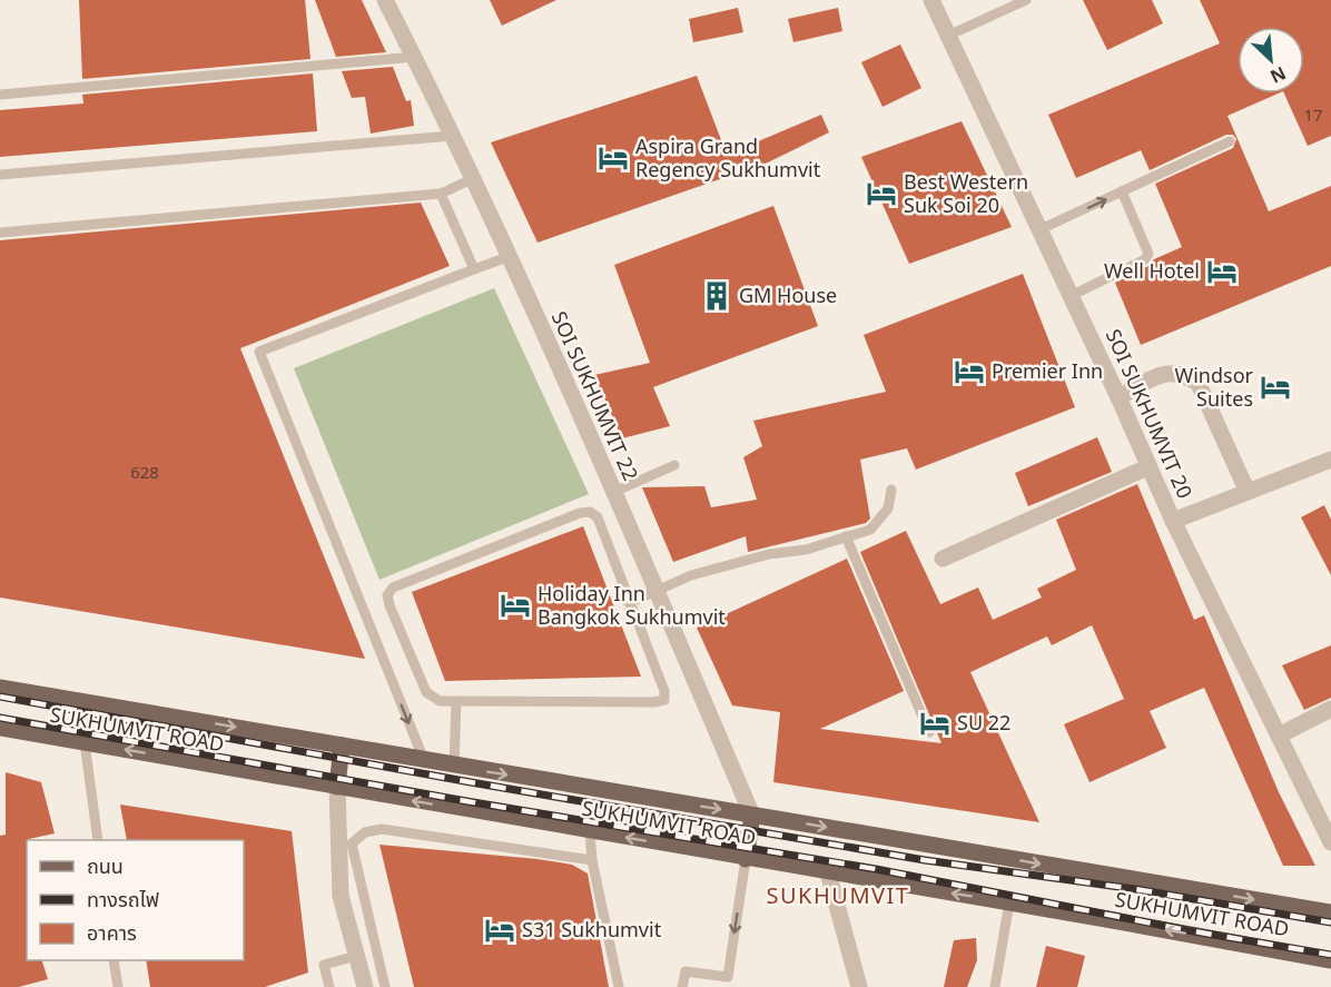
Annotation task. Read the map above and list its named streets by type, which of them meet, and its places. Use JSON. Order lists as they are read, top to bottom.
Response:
{
  "streets": {
    "main road": ["SUKHUMVIT ROAD"],
    "street": ["SOI SUKHUMVIT 22", "SOI SUKHUMVIT 20"]
  },
  "crossings": [
    ["SOI SUKHUMVIT 22", "SUKHUMVIT ROAD"]
  ],
  "districts": ["SUKHUMVIT"],
  "places": {
    "hotel": [
      "Aspira Grand Regency Sukhumvit",
      "Best Western Suk Soi 20",
      "Well Hotel",
      "Premier Inn",
      "Windsor Suites",
      "Holiday Inn Bangkok Sukhumvit",
      "SU 22",
      "S31 Sukhumvit"
    ],
    "building": ["GM House"]
  },
  "house_numbers": ["17", "628"],
  "legend": ["ถนน", "ทางรถไฟ", "อาคาร"],
  "north": "bottom right"
}
